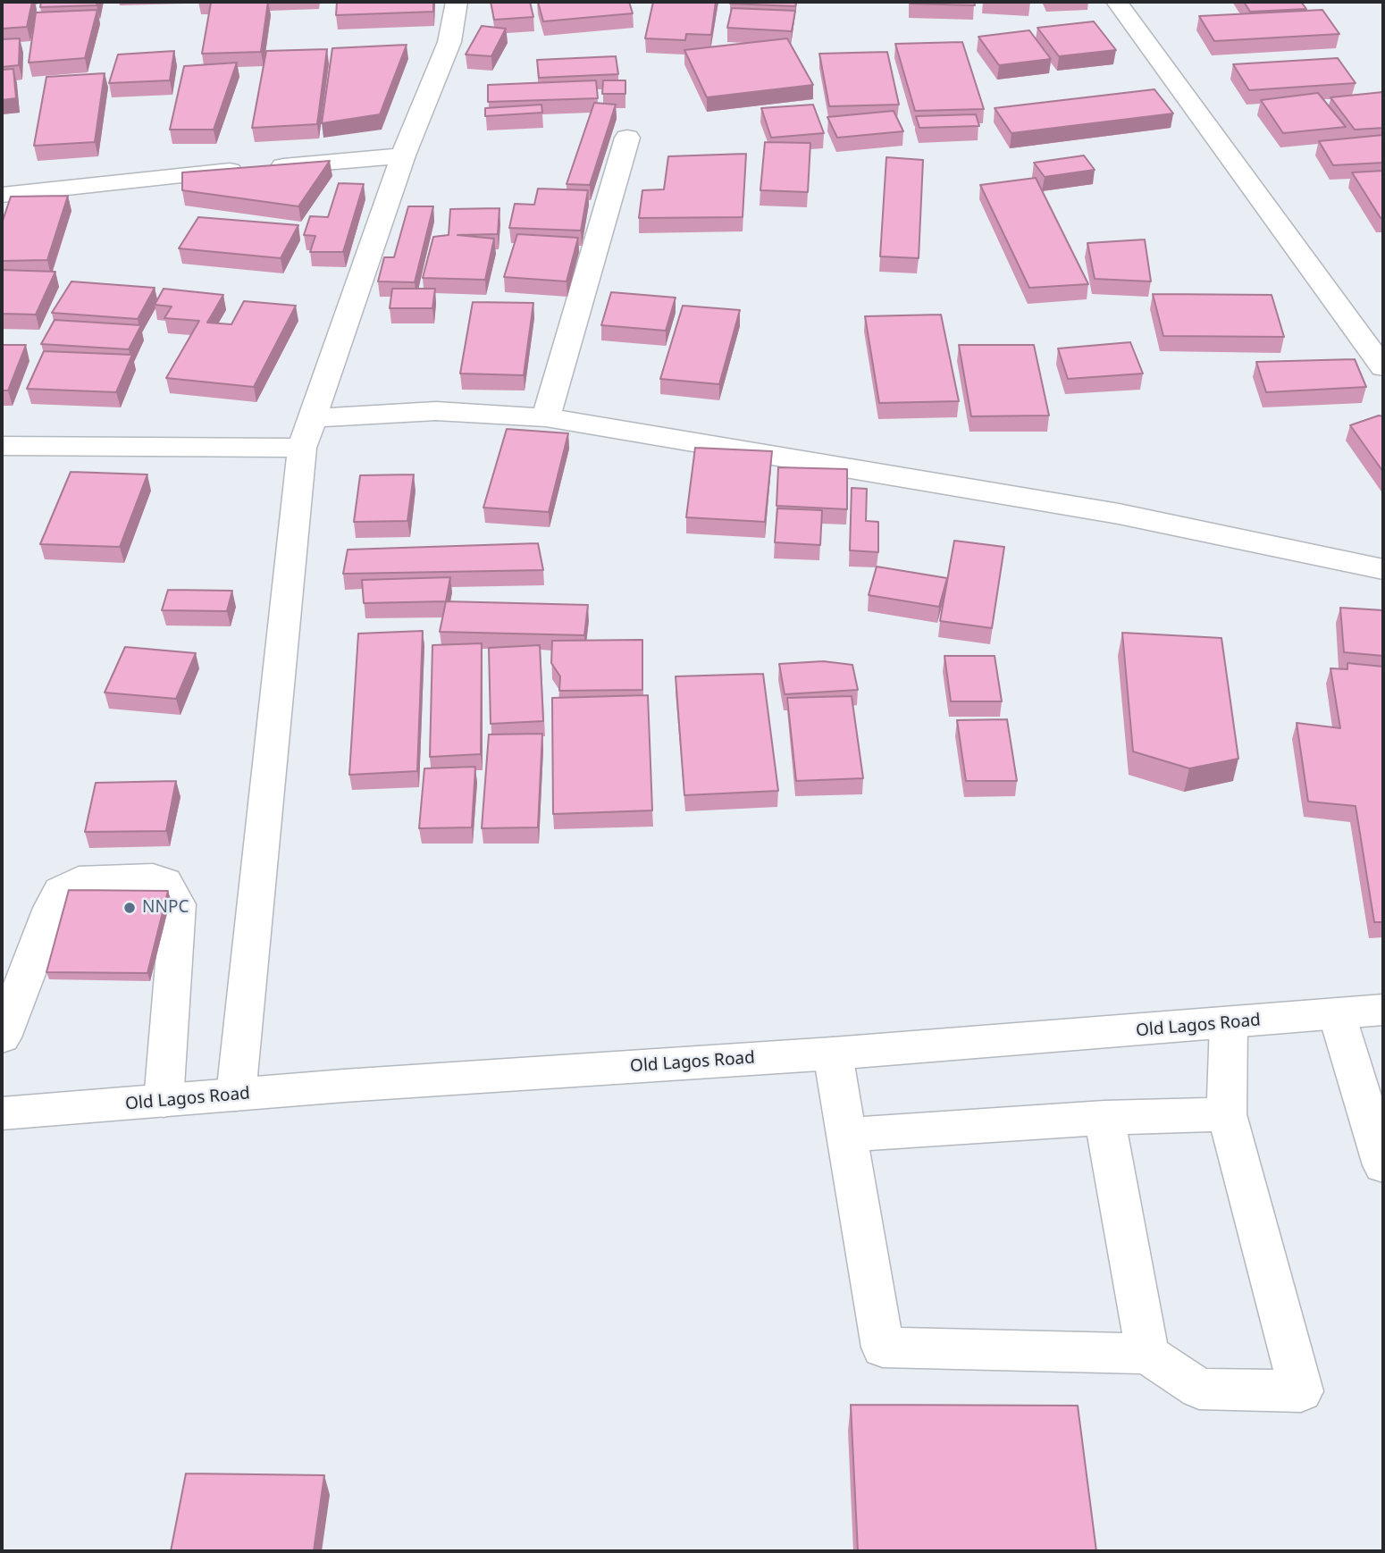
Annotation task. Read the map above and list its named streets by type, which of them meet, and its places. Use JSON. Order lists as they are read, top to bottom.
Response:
{
  "streets": {
    "street": ["Old Lagos Road"]
  },
  "places": ["NNPC"]
}
